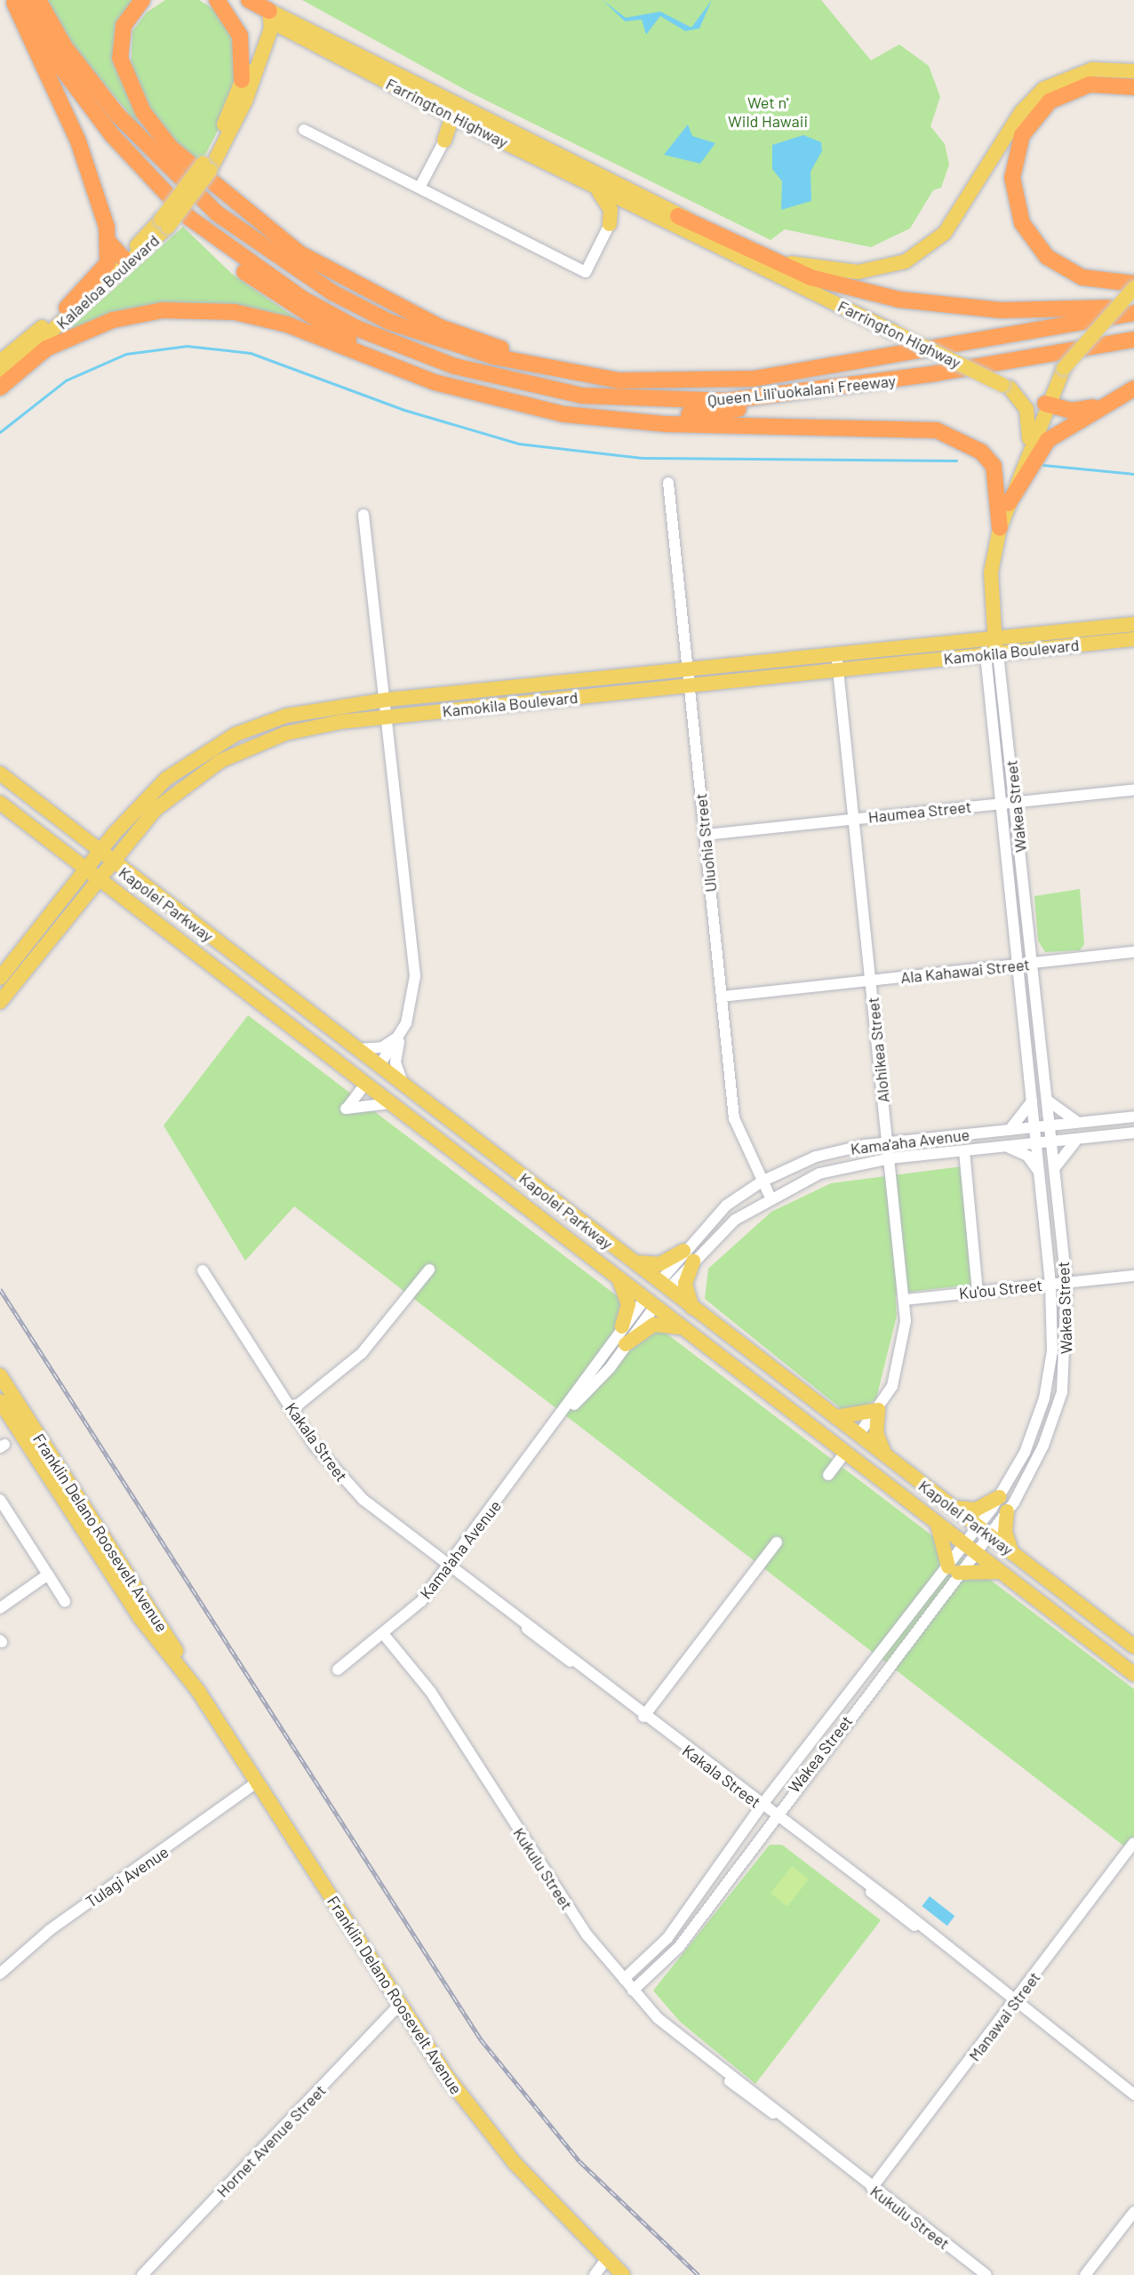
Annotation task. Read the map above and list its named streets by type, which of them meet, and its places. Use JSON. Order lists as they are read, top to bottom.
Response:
{
  "streets": {
    "highway": ["Queen Liliʻuokalani Freeway"],
    "main road": [
      "Farrington Highway",
      "Kalaeloa Boulevard",
      "Kamokila Boulevard",
      "Wakea Street",
      "Kapolei Parkway",
      "Franklin Delano Roosevelt Avenue"
    ],
    "street": [
      "Haumea Street",
      "Uluohia Street",
      "Ala Kahawai Street",
      "Alohikea Street",
      "Kama'aha Avenue",
      "Ku'ou Street",
      "Kakala Street",
      "Kukulu Street",
      "Tulagi Avenue",
      "Manawai Street",
      "Hornet Avenue Street"
    ]
  },
  "crossings": [
    ["Farrington Highway", "Kalaeloa Boulevard"],
    ["Farrington Highway", "Wakea Street"],
    ["Kamokila Boulevard", "Wakea Street"],
    ["Kamokila Boulevard", "Uluohia Street"],
    ["Kamokila Boulevard", "Kapolei Parkway"],
    ["Kamokila Boulevard", "Alohikea Street"],
    ["Wakea Street", "Haumea Street"],
    ["Wakea Street", "Kapolei Parkway"],
    ["Wakea Street", "Ala Kahawai Street"],
    ["Wakea Street", "Kama'aha Avenue"],
    ["Wakea Street", "Ku'ou Street"],
    ["Wakea Street", "Kakala Street"],
    ["Wakea Street", "Kukulu Street"],
    ["Haumea Street", "Uluohia Street"],
    ["Haumea Street", "Alohikea Street"],
    ["Uluohia Street", "Ala Kahawai Street"],
    ["Uluohia Street", "Kama'aha Avenue"],
    ["Kapolei Parkway", "Alohikea Street"],
    ["Kapolei Parkway", "Kama'aha Avenue"],
    ["Ala Kahawai Street", "Alohikea Street"],
    ["Alohikea Street", "Kama'aha Avenue"],
    ["Alohikea Street", "Ku'ou Street"],
    ["Kama'aha Avenue", "Kakala Street"],
    ["Kama'aha Avenue", "Kukulu Street"],
    ["Kakala Street", "Manawai Street"],
    ["Franklin Delano Roosevelt Avenue", "Tulagi Avenue"],
    ["Franklin Delano Roosevelt Avenue", "Hornet Avenue Street"],
    ["Kukulu Street", "Manawai Street"]
  ],
  "parks": ["Wet n' Wild Hawaii"]
}
